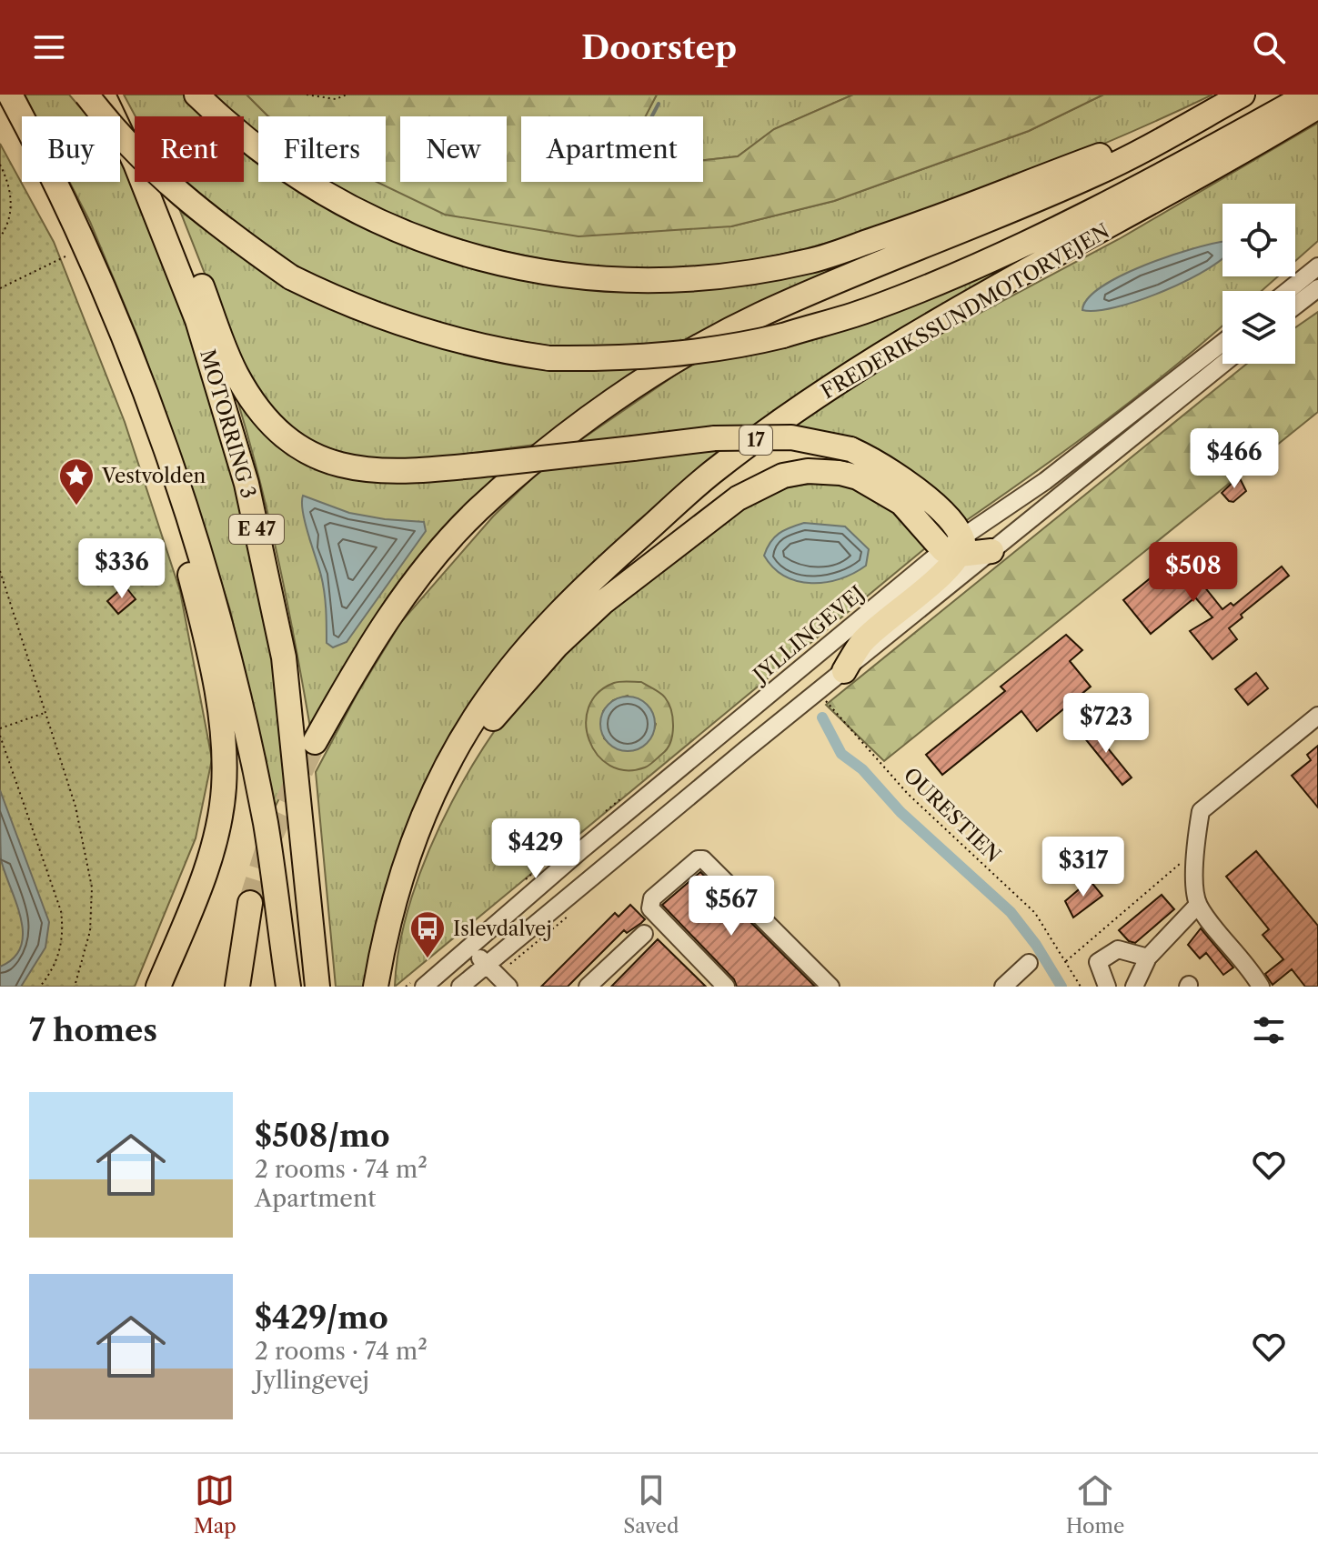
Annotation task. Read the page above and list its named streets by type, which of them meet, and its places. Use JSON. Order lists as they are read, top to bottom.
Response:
{
  "streets": {
    "highway": [
      "FREDERIKSSUNDMOTORVEJEN",
      "MOTORRING 3",
      "17",
      "E 47"
    ],
    "street": ["JYLLINGEVEJ"],
    "path": ["OURESTIEN"]
  },
  "places": {
    "place": ["Vestvolden"],
    "bus stop": ["Islevdalvej"]
  },
  "page": {
    "header": "Doorstep",
    "chip": [
      "Buy",
      "Rent",
      "Filters",
      "New",
      "Apartment"
    ],
    "price": [
      "$466",
      "$336",
      "$508",
      "$723",
      "$429",
      "$317",
      "$567"
    ],
    "heading": "7 homes",
    "list": [
      {
        "name": "$508/mo",
        "note": "2 rooms · 74 m² · Apartment"
      },
      {
        "name": "$429/mo",
        "note": "2 rooms · 74 m² · Jyllingevej"
      }
    ],
    "tabs": ["Map", "Saved", "Home"]
  }
}
